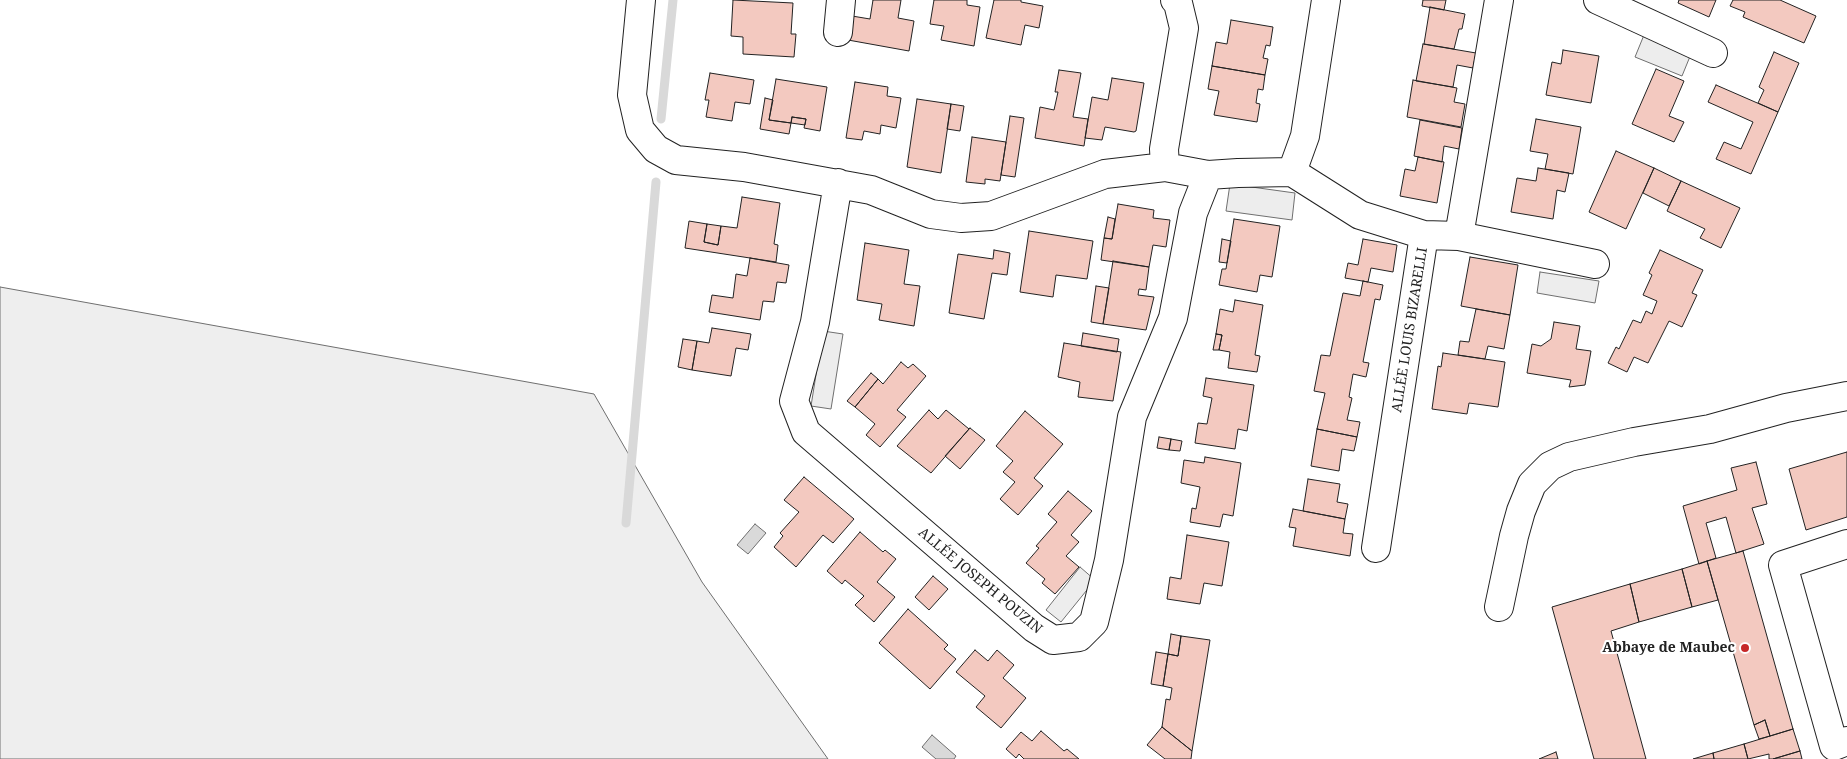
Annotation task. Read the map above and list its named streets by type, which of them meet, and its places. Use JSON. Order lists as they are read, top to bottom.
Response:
{
  "streets": {
    "street": ["ALLÉE LOUIS BIZARELLI", "ALLÉE JOSEPH POUZIN"]
  },
  "places": ["Abbaye de Maubec"]
}
